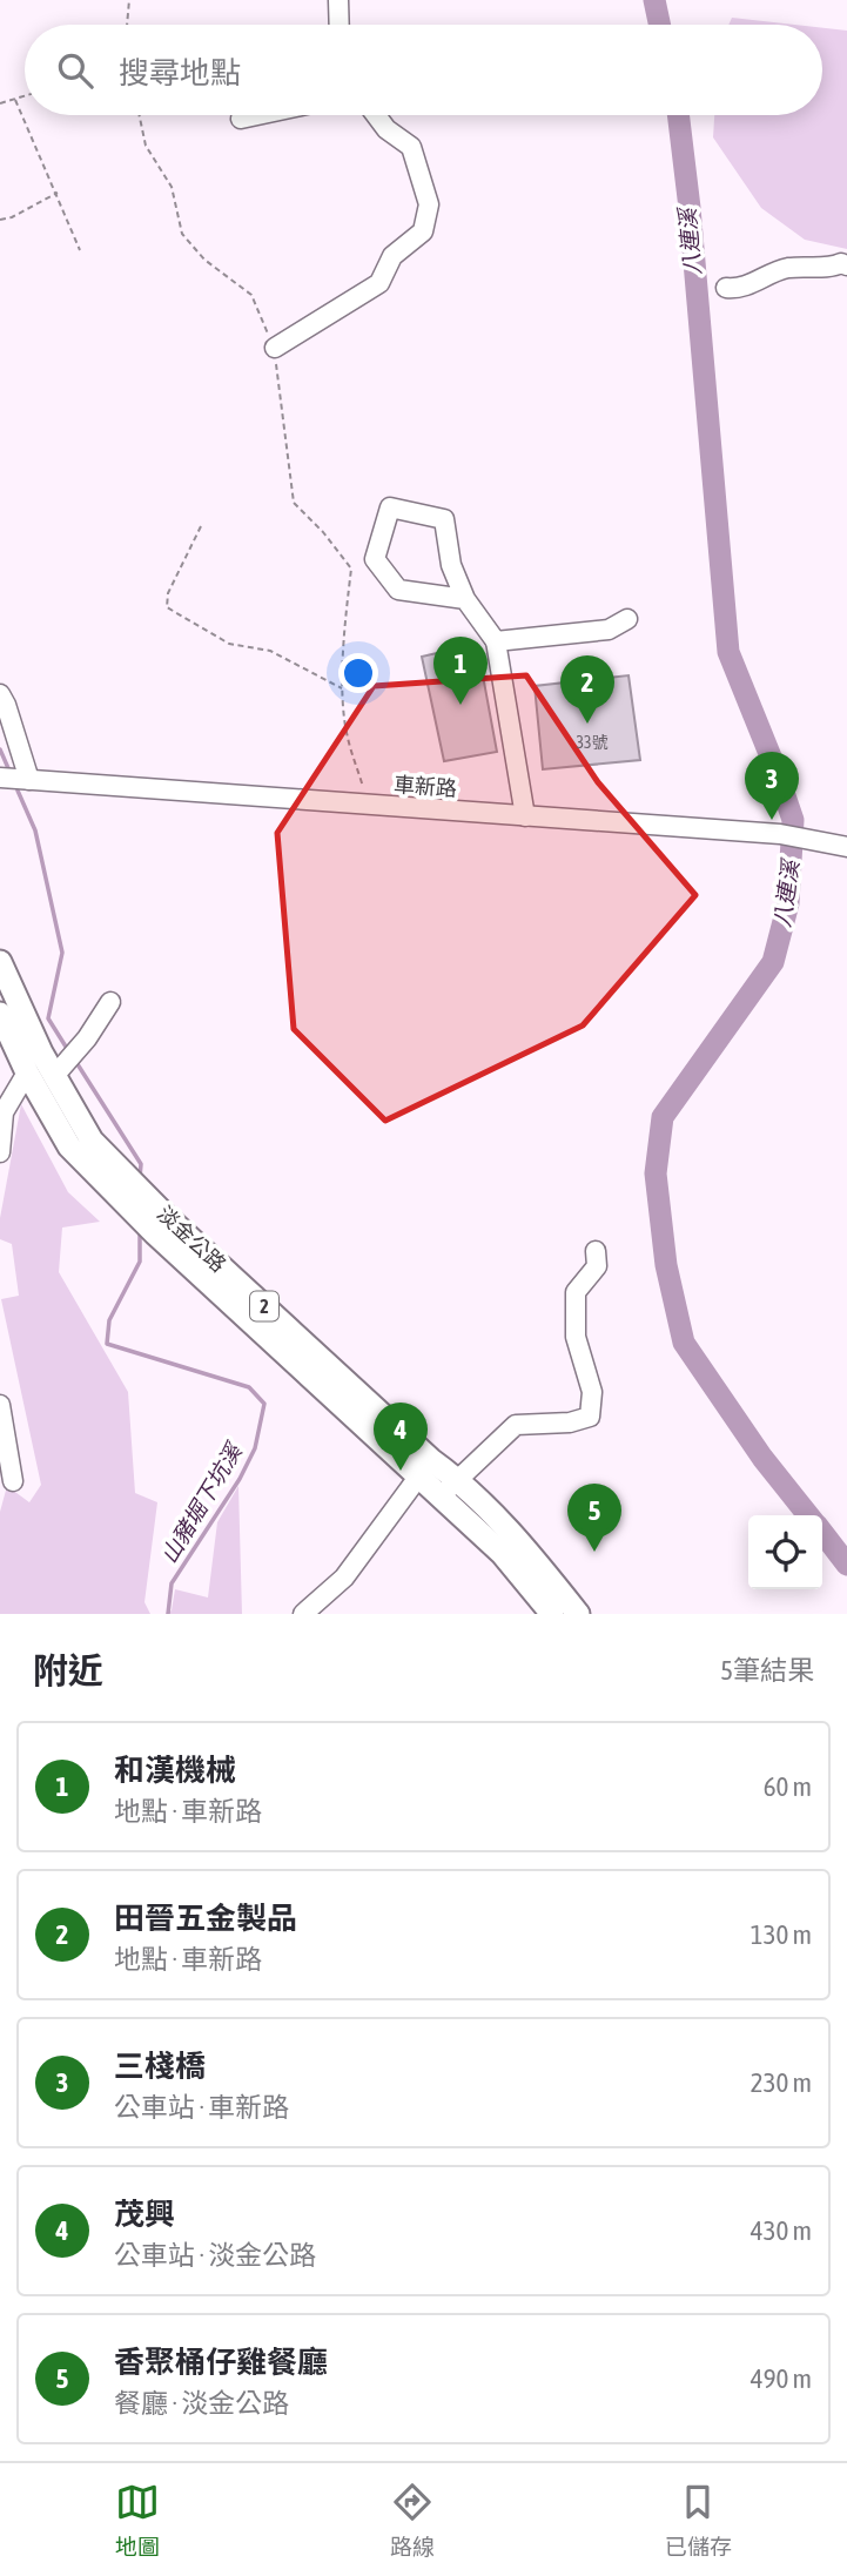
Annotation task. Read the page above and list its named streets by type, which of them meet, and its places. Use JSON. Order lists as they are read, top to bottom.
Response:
{
  "streets": {
    "main road": ["淡金公路", "2"],
    "street": ["車新路"]
  },
  "water": ["八連溪", "山豬堀下坑溪"],
  "house_numbers": ["33號"],
  "page": {
    "search": "搜尋地點",
    "pins": [
      "1",
      "2",
      "3",
      "4",
      "5"
    ],
    "heading": ["附近", "5筆結果"],
    "list": [
      {
        "mark": "1",
        "name": "和漢機械",
        "note": "地點 · 車新路",
        "value": "60 m"
      },
      {
        "mark": "2",
        "name": "田晉五金製品",
        "note": "地點 · 車新路",
        "value": "130 m"
      },
      {
        "mark": "3",
        "name": "三棧橋",
        "note": "公車站 · 車新路",
        "value": "230 m"
      },
      {
        "mark": "4",
        "name": "茂興",
        "note": "公車站 · 淡金公路",
        "value": "430 m"
      },
      {
        "mark": "5",
        "name": "香聚桶仔雞餐廳",
        "note": "餐廳 · 淡金公路",
        "value": "490 m"
      }
    ],
    "nav": ["地圖", "路線", "已儲存"]
  }
}
